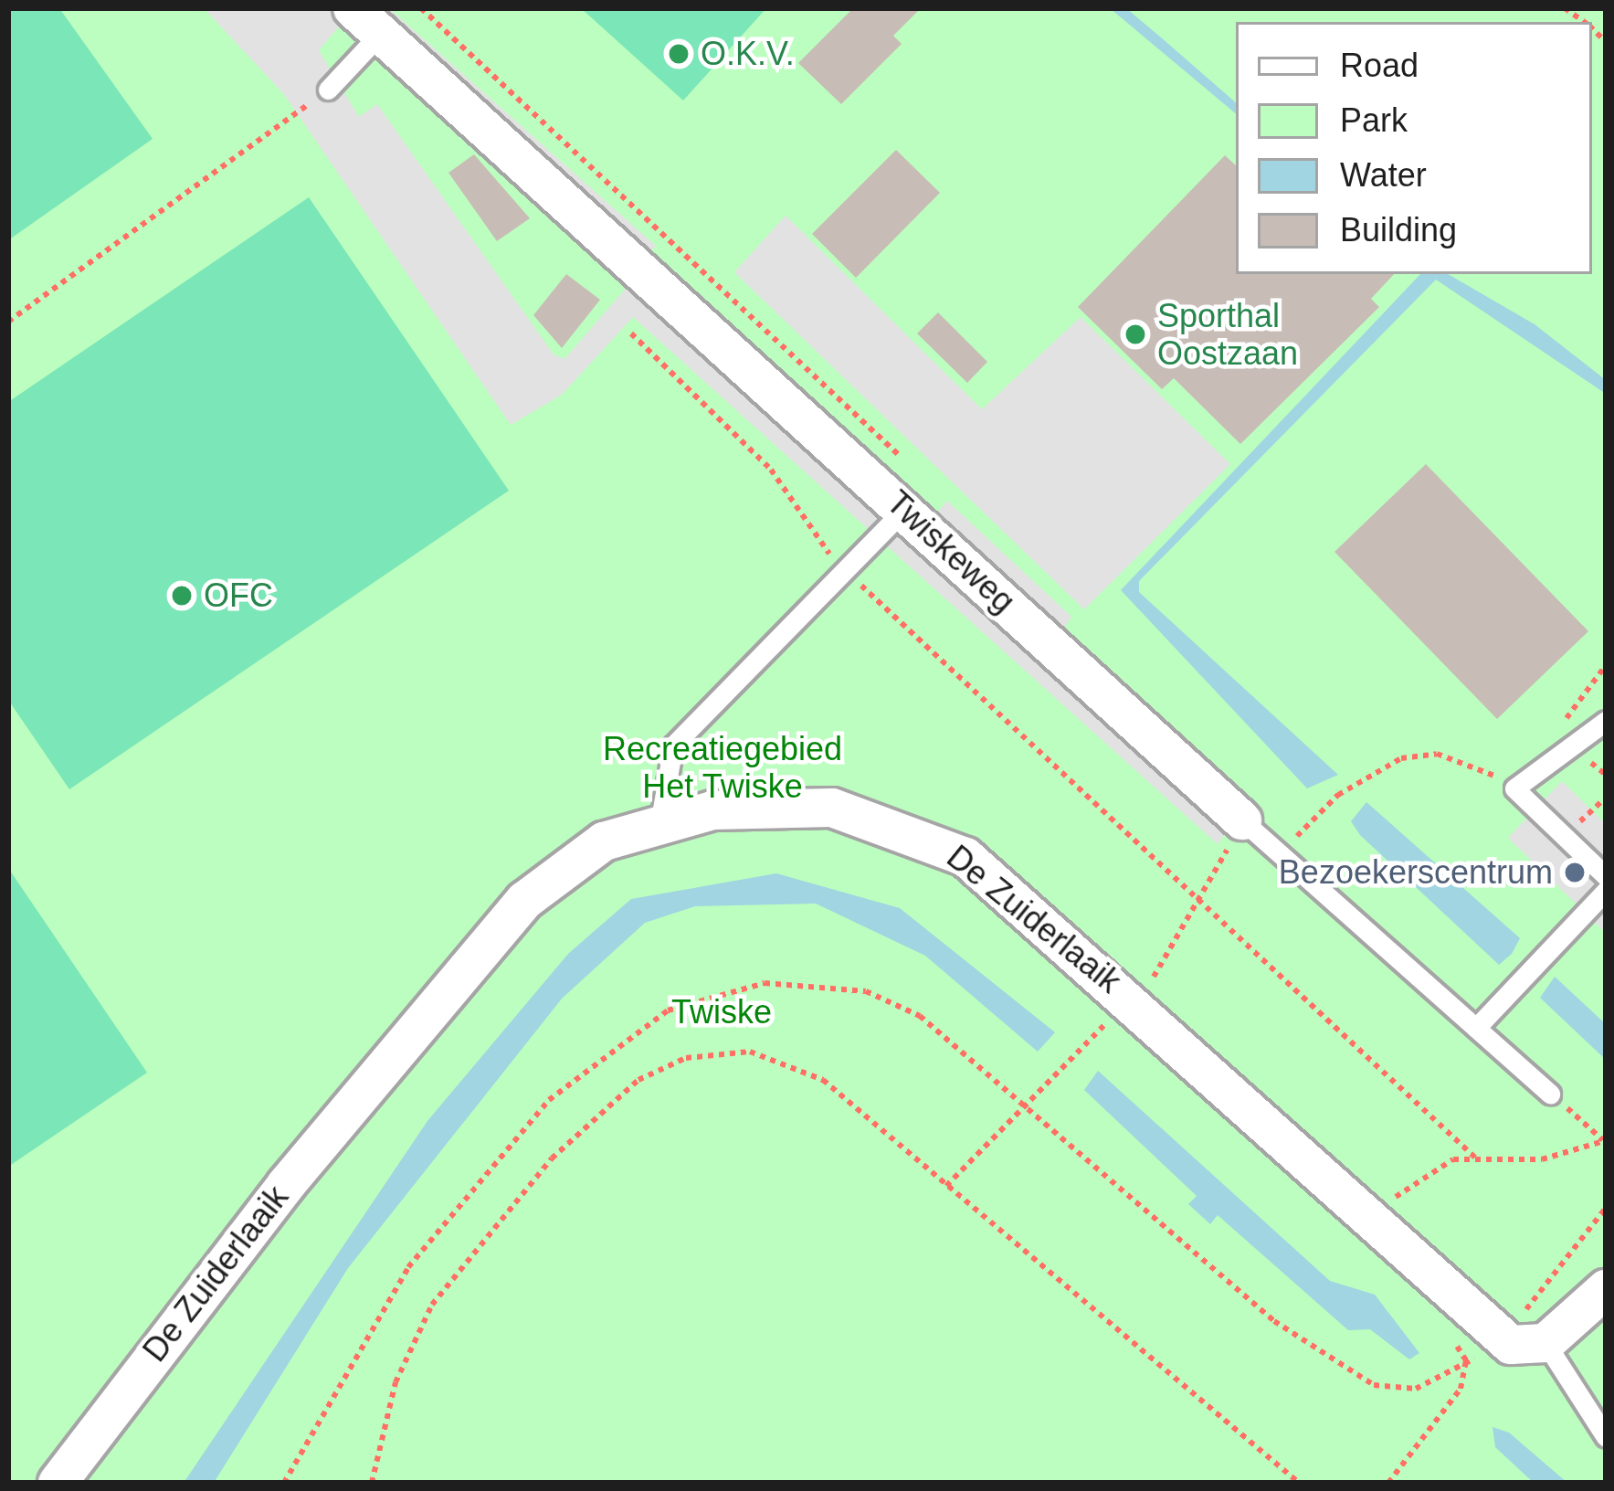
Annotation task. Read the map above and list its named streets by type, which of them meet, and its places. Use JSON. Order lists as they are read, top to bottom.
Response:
{
  "streets": {
    "street": ["Twiskeweg", "De Zuiderlaaik"]
  },
  "parks": ["Recreatiegebied Het Twiske", "Twiske"],
  "places": [
    "O.K.V.",
    "Sporthal Oostzaan",
    "OFC",
    "Bezoekerscentrum"
  ],
  "legend": [
    "Road",
    "Park",
    "Water",
    "Building"
  ]
}
